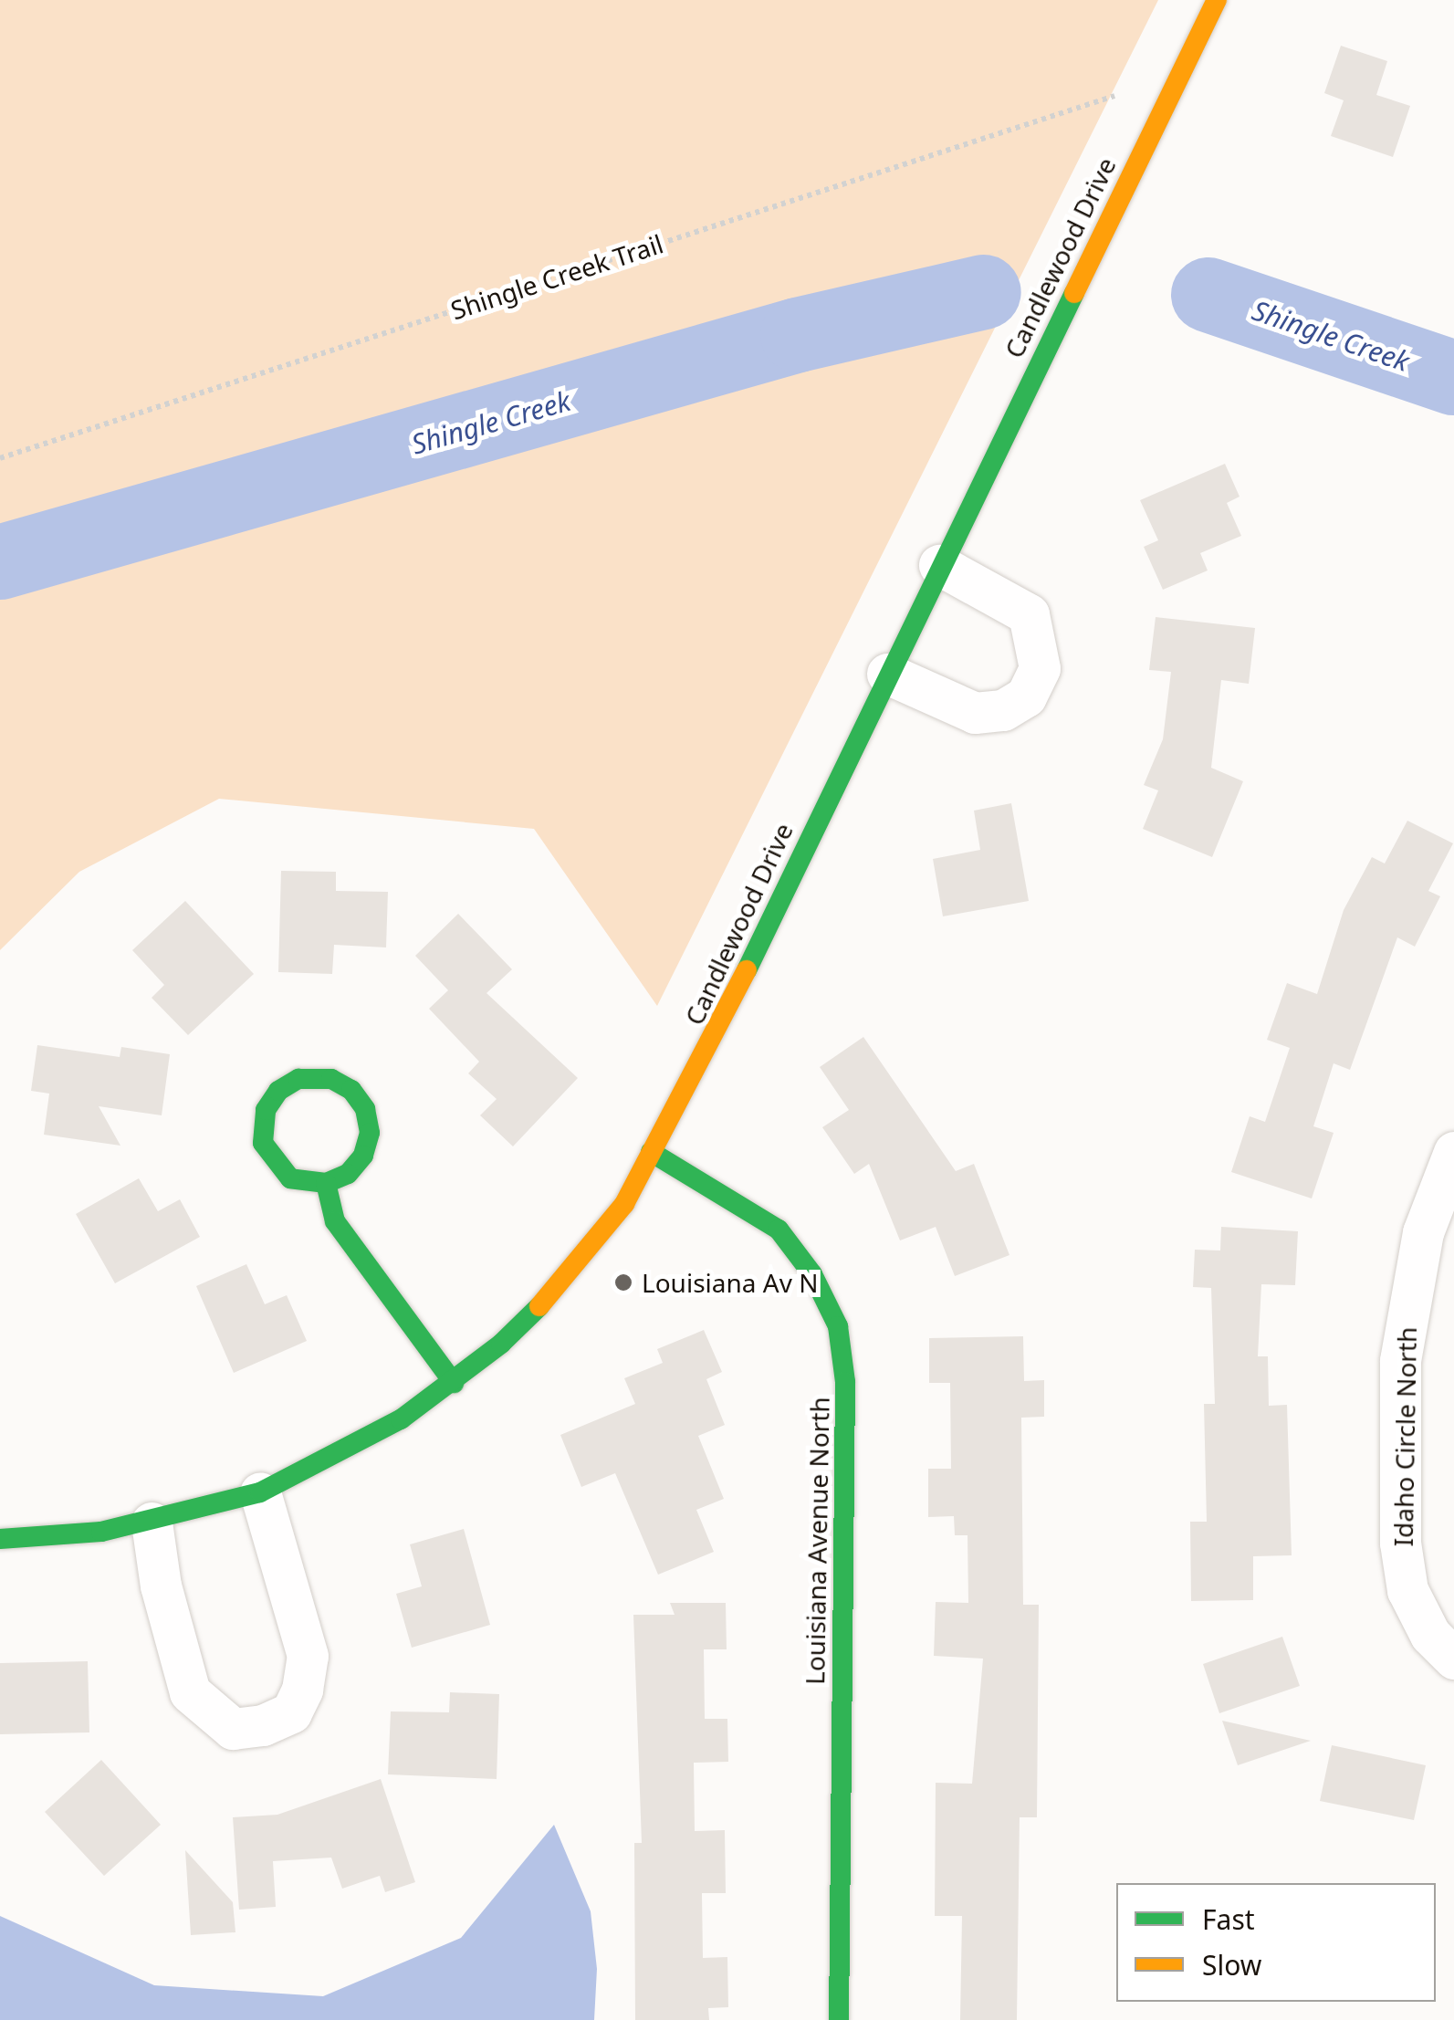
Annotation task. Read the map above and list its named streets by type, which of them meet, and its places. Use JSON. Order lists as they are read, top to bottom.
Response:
{
  "streets": {
    "street": ["Candlewood Drive", "Idaho Circle North", "Louisiana Avenue North"],
    "path": ["Shingle Creek Trail"]
  },
  "crossings": [
    ["Candlewood Drive", "Louisiana Avenue North"]
  ],
  "water": ["Shingle Creek"],
  "places": ["Louisiana Av N"],
  "legend": ["Fast", "Slow"]
}
